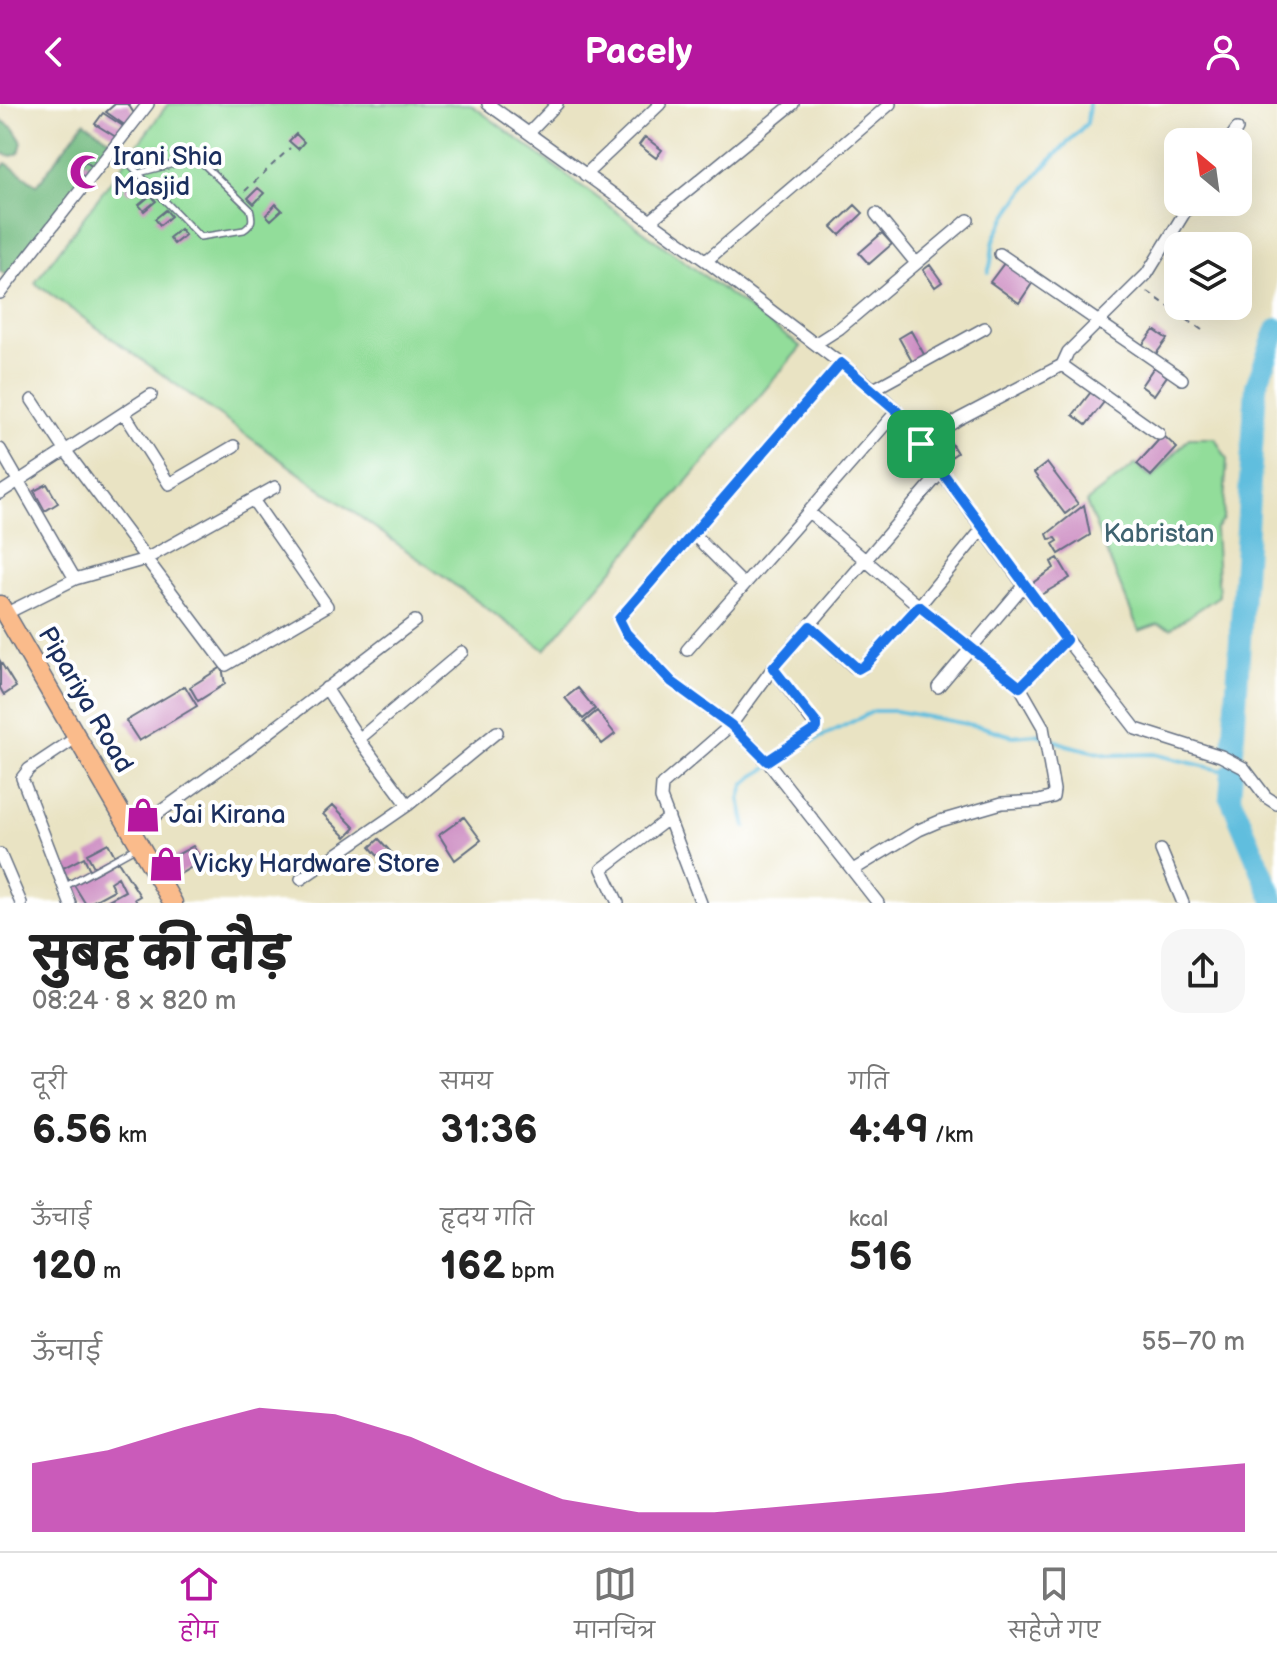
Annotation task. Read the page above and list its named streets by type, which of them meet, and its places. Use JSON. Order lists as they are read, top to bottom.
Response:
{
  "streets": {
    "main road": ["Pipariya Road"]
  },
  "parks": ["Kabristan"],
  "places": {
    "mosque": ["Irani Shia Masjid"],
    "shop": ["Jai Kirana", "Vicky Hardware Store"]
  },
  "north": "top left",
  "page": {
    "header": "Pacely",
    "heading": ["सुबह की दौड़", "08:24 · 8 × 820 m"],
    "stats": [
      ["दूरी", "6.56 km"],
      ["समय", "31:36"],
      ["गति", "4:49 /km"],
      ["ऊँचाई", "120 m"],
      ["हृदय गति", "162 bpm"],
      ["kcal", "516"]
    ],
    "chart": ["ऊँचाई", "55–70 m"],
    "tabs": ["होम", "मानचित्र", "सहेजे गए"]
  }
}
